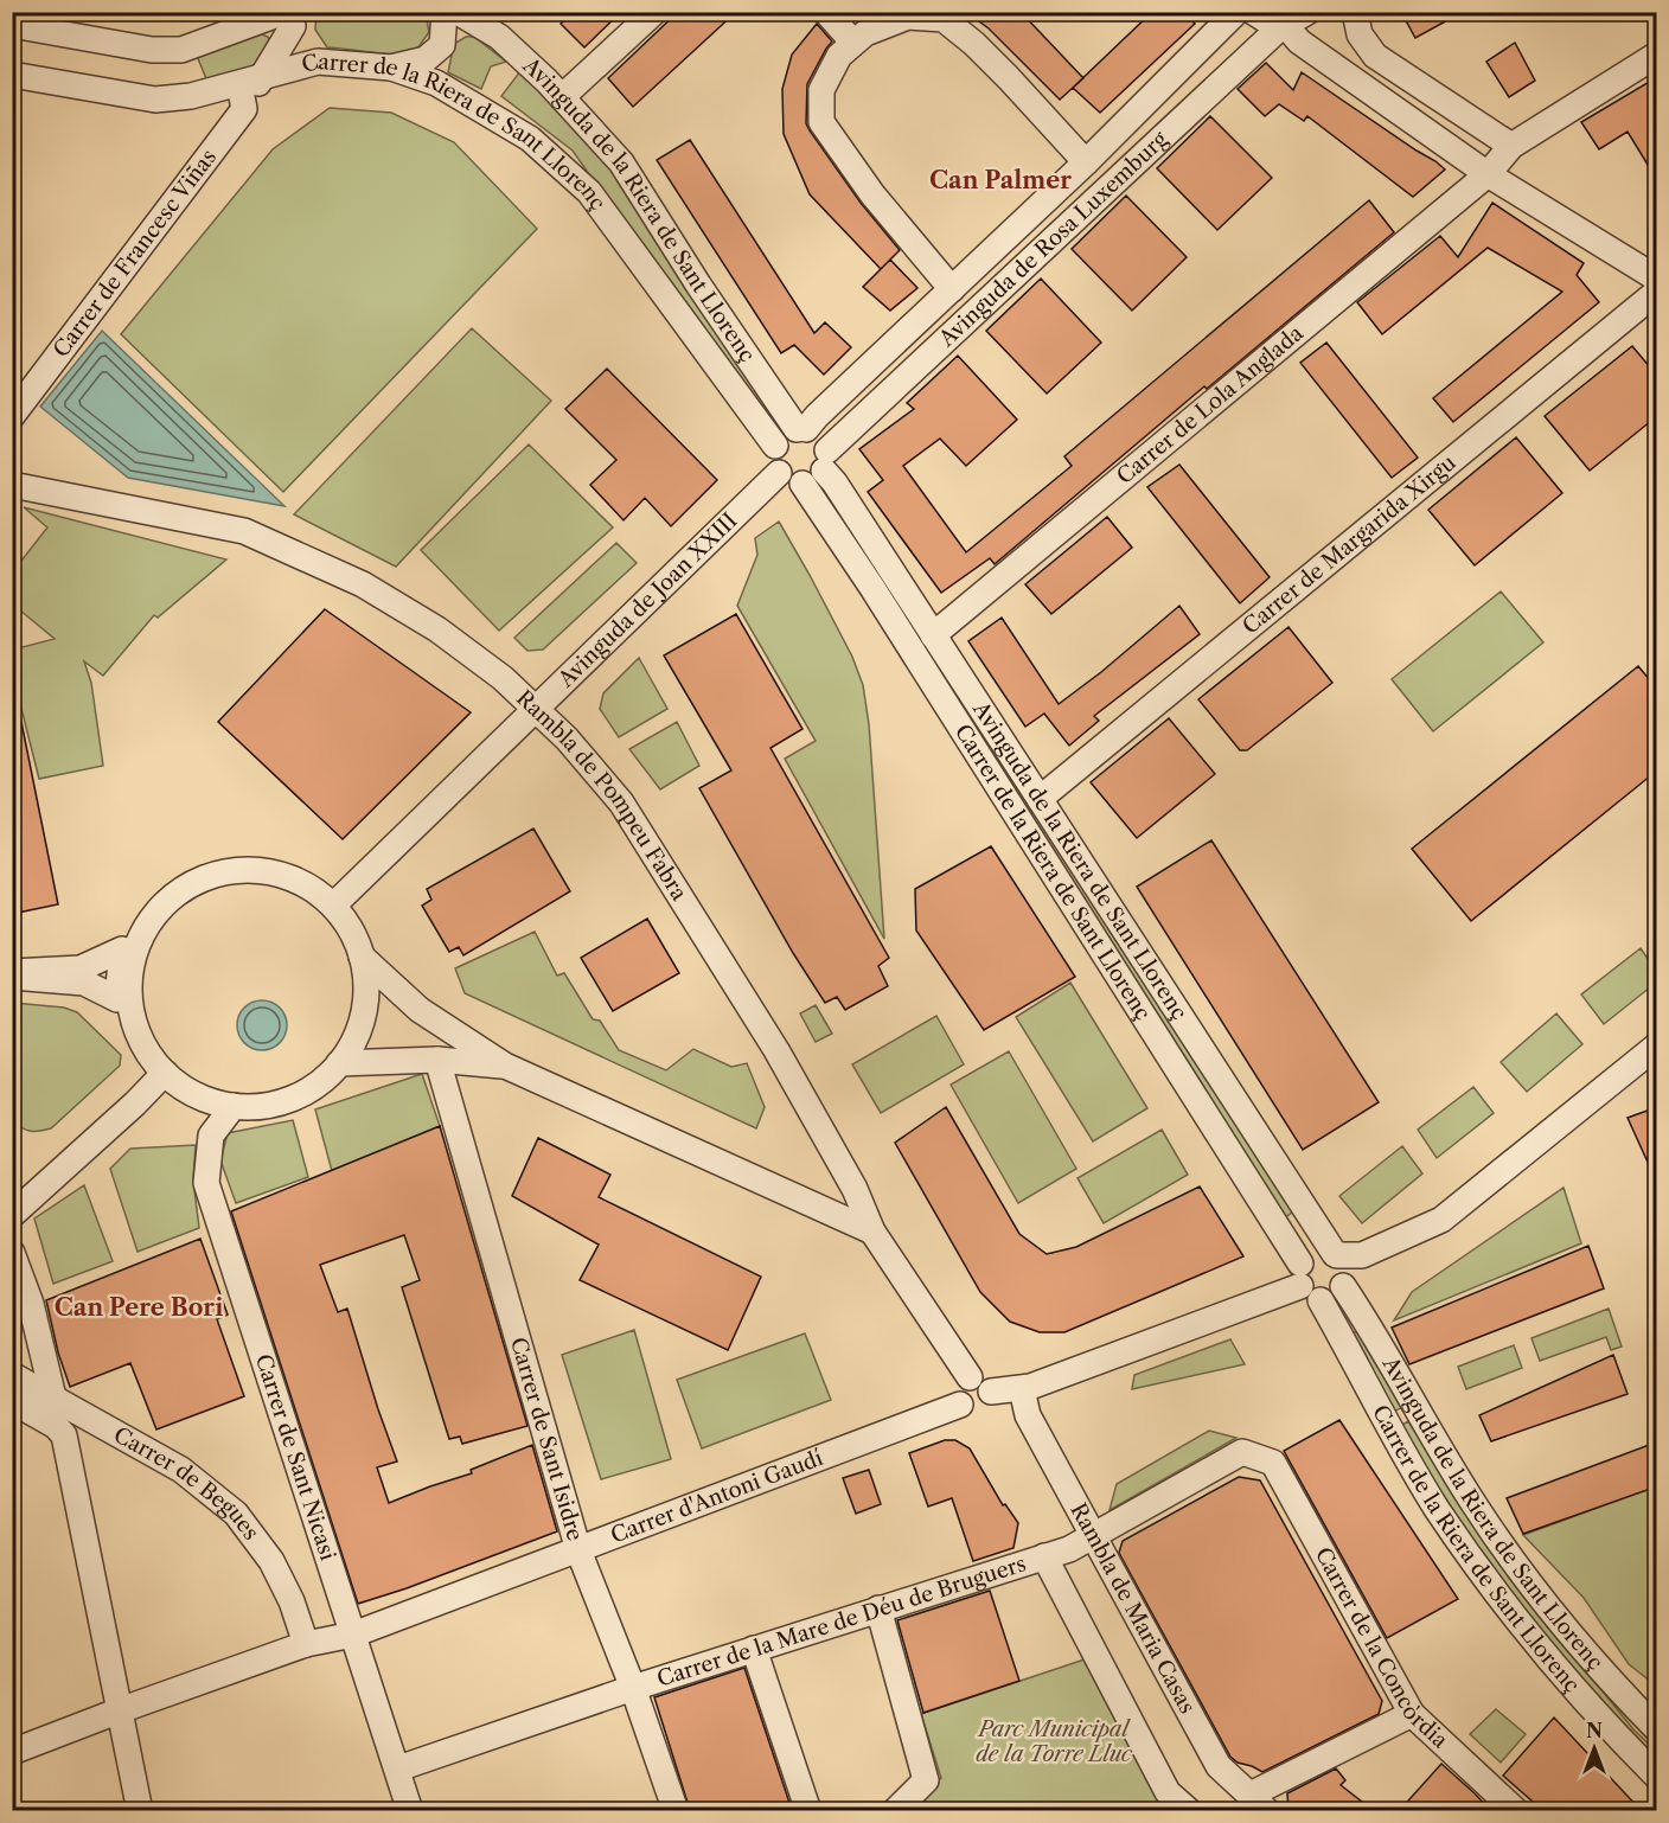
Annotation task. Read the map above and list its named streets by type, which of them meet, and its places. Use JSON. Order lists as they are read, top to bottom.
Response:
{
  "streets": {
    "street": [
      "Carrer de la Riera de Sant Llorenç",
      "Avinguda de la Riera de Sant Llorenç",
      "Avinguda de Rosa Luxemburg",
      "Carrer de Francesc Viñas",
      "Carrer de Lola Anglada",
      "Carrer de Margarida Xirgu",
      "Avinguda de Joan XXIII",
      "Rambla de Pompeu Fabra",
      "Carrer de Sant Isidre",
      "Carrer de Sant Nicasi",
      "Carrer de Begues",
      "Carrer d'Antoni Gaudí",
      "Rambla de Maria Casas",
      "Carrer de la Mare de Déu de Bruguers",
      "Carrer de la Concòrdia"
    ]
  },
  "crossings": [
    ["Carrer de la Riera de Sant Llorenç", "Avinguda de la Riera de Sant Llorenç"],
    ["Carrer de la Riera de Sant Llorenç", "Avinguda de Rosa Luxemburg"],
    ["Carrer de la Riera de Sant Llorenç", "Carrer de Francesc Viñas"],
    ["Carrer de la Riera de Sant Llorenç", "Avinguda de Joan XXIII"],
    ["Avinguda de la Riera de Sant Llorenç", "Avinguda de Rosa Luxemburg"],
    ["Avinguda de la Riera de Sant Llorenç", "Carrer de Lola Anglada"],
    ["Avinguda de la Riera de Sant Llorenç", "Carrer de Margarida Xirgu"],
    ["Avinguda de la Riera de Sant Llorenç", "Avinguda de Joan XXIII"],
    ["Avinguda de Rosa Luxemburg", "Avinguda de Joan XXIII"],
    ["Avinguda de Joan XXIII", "Rambla de Pompeu Fabra"],
    ["Avinguda de Joan XXIII", "Carrer de Sant Nicasi"],
    ["Rambla de Pompeu Fabra", "Carrer d'Antoni Gaudí"],
    ["Carrer de Sant Isidre", "Carrer d'Antoni Gaudí"],
    ["Carrer de Sant Isidre", "Carrer de la Mare de Déu de Bruguers"],
    ["Carrer de Sant Nicasi", "Carrer d'Antoni Gaudí"],
    ["Carrer de Sant Nicasi", "Carrer de la Mare de Déu de Bruguers"],
    ["Carrer de Begues", "Carrer d'Antoni Gaudí"],
    ["Rambla de Maria Casas", "Carrer de la Mare de Déu de Bruguers"],
    ["Carrer de la Mare de Déu de Bruguers", "Carrer de la Concòrdia"]
  ],
  "districts": ["Can Palmer", "Can Pere Bori"],
  "parks": ["Parc Municipal de la Torre Lluc"],
  "north": "top"
}
